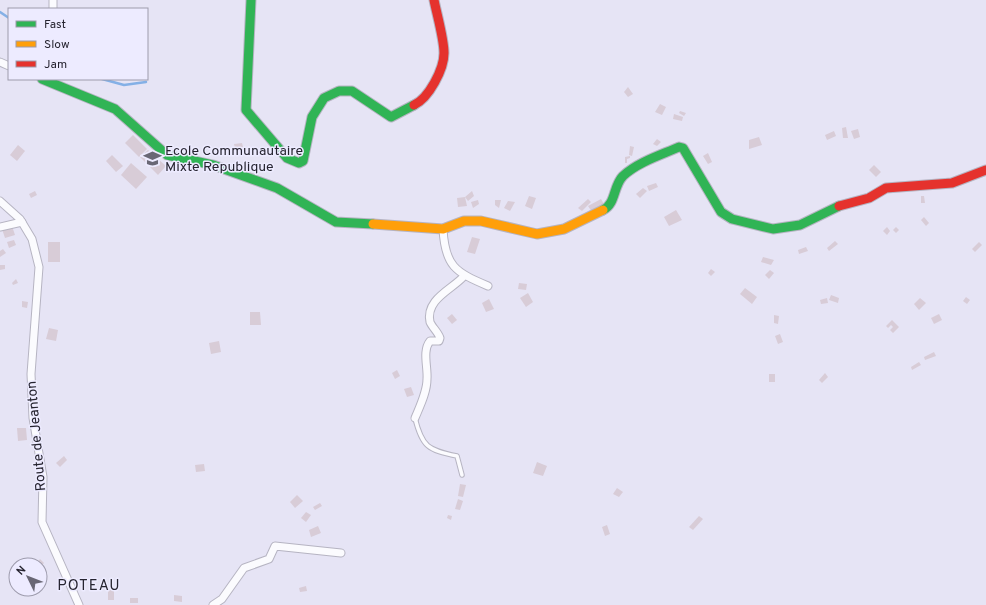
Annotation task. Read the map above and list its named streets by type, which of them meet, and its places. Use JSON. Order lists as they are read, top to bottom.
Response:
{
  "streets": {
    "street": ["Route de Jeanton"]
  },
  "districts": ["POTEAU"],
  "places": {
    "school or university": ["Ecole Communautaire Mixte Republique"]
  },
  "legend": ["Fast", "Slow", "Jam"],
  "north": "top left"
}
